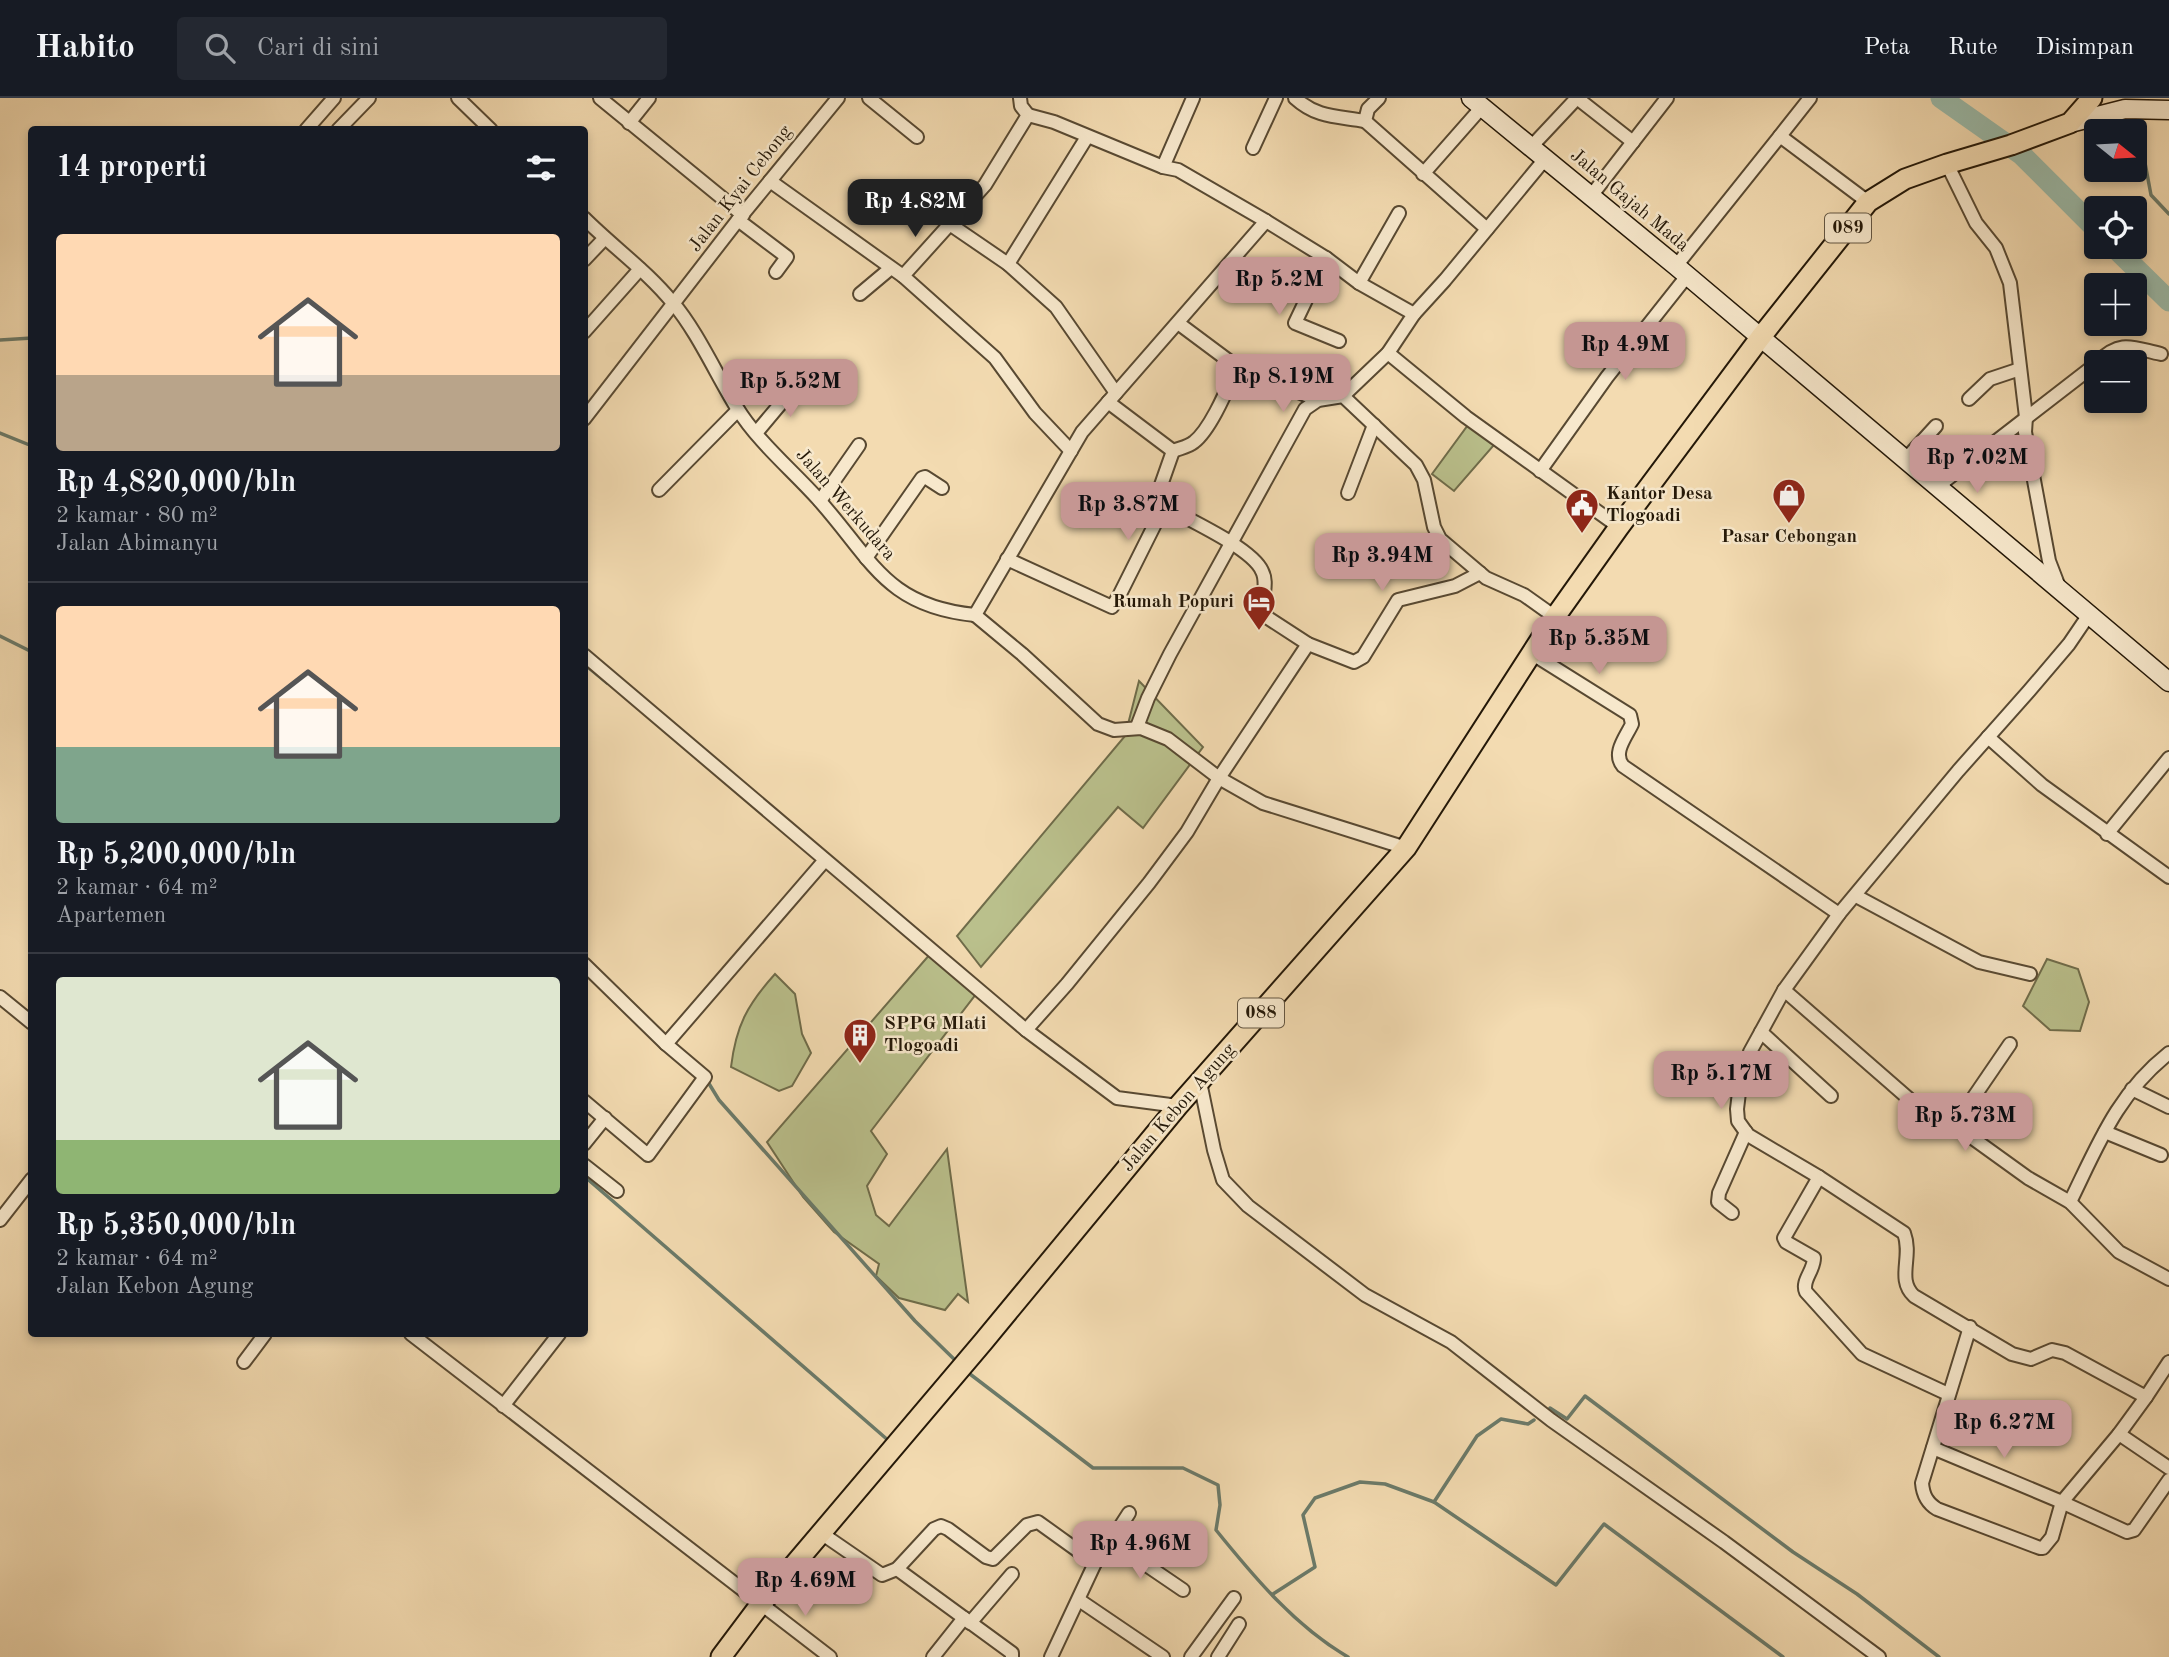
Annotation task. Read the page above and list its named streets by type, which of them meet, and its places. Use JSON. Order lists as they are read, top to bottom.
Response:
{
  "streets": {
    "main road": [
      "Jalan Gajah Mada",
      "089",
      "088",
      "Jalan Kebon Agung"
    ],
    "street": ["Jalan Kyai Cebong", "Jalan Werkudara"]
  },
  "crossings": [
    ["Jalan Kyai Cebong", "Jalan Werkudara"],
    ["Jalan Gajah Mada", "089"],
    ["Jalan Gajah Mada", "Jalan Kebon Agung"],
    ["089", "Jalan Kebon Agung"]
  ],
  "places": {
    "shop": ["Pasar Cebongan"],
    "public building": ["Kantor Desa Tlogoadi"],
    "hotel": ["Rumah Popuri"],
    "building": ["SPPG Mlati Tlogoadi"]
  },
  "north": "right",
  "page": {
    "header": "Habito",
    "search": "Cari di sini",
    "nav": ["Peta", "Rute", "Disimpan"],
    "map_buttons": ["+", "−"],
    "heading": "14 properti",
    "price": [
      "Rp 4.82M",
      "Rp 5.2M",
      "Rp 4.9M",
      "Rp 8.19M",
      "Rp 5.52M",
      "Rp 7.02M",
      "Rp 3.87M",
      "Rp 3.94M",
      "Rp 5.35M",
      "Rp 5.17M",
      "Rp 5.73M",
      "Rp 6.27M",
      "Rp 4.96M",
      "Rp 4.69M"
    ],
    "list": [
      {
        "name": "Rp 4,820,000/bln",
        "note": "2 kamar · 80 m² · Jalan Abimanyu"
      },
      {
        "name": "Rp 5,200,000/bln",
        "note": "2 kamar · 64 m² · Apartemen"
      },
      {
        "name": "Rp 5,350,000/bln",
        "note": "2 kamar · 64 m² · Jalan Kebon Agung"
      }
    ]
  }
}
